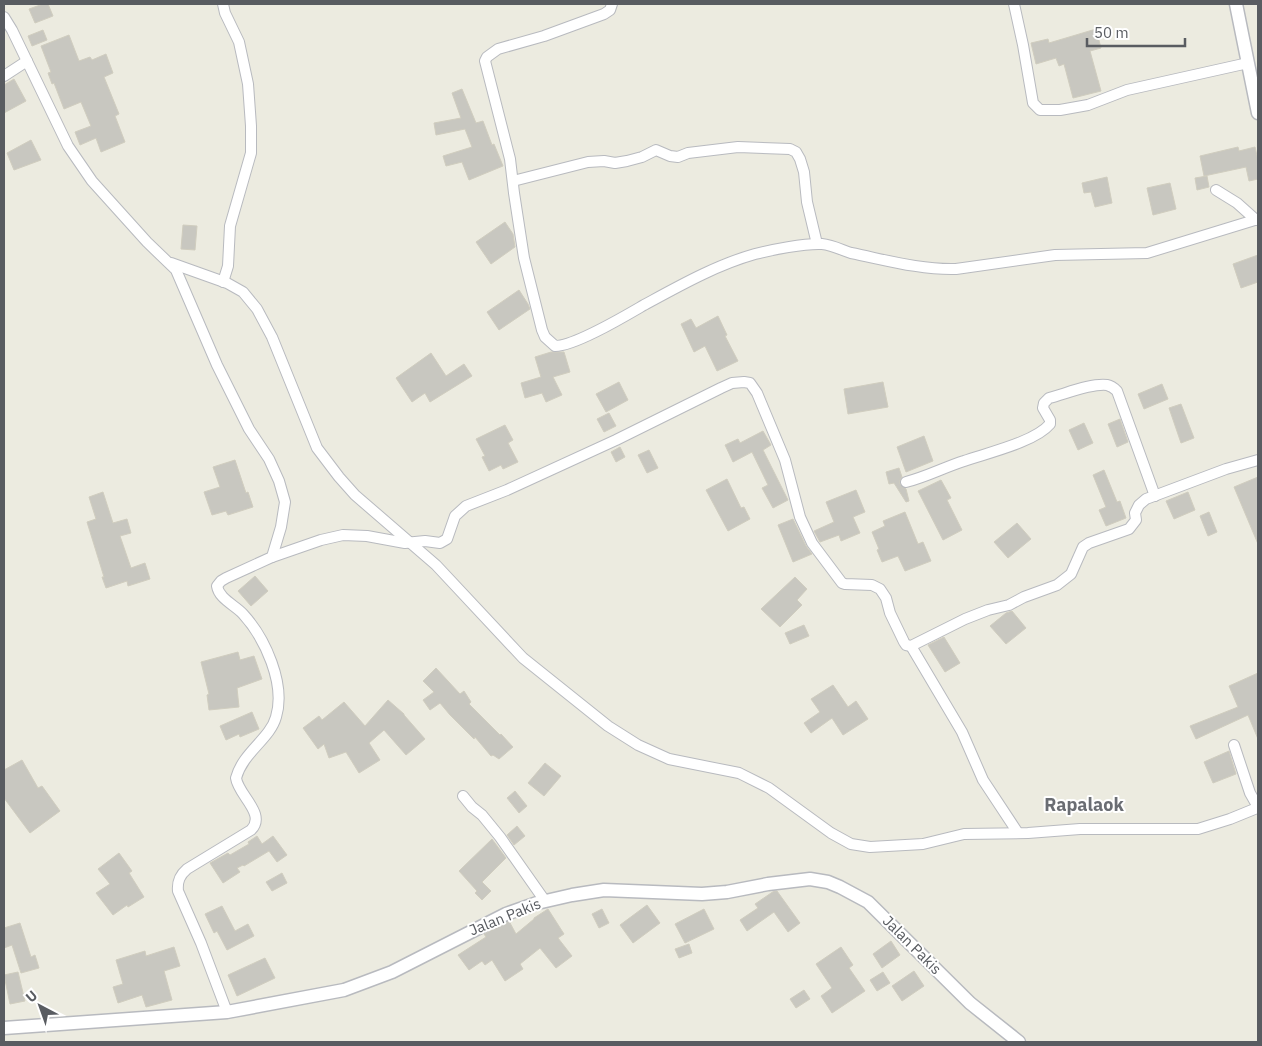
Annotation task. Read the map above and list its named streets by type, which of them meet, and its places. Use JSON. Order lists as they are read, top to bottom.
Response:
{
  "streets": {
    "street": ["Jalan Pakis"]
  },
  "districts": ["Rapalaok"],
  "scale_bar": "50 m",
  "north": "top left"
}
